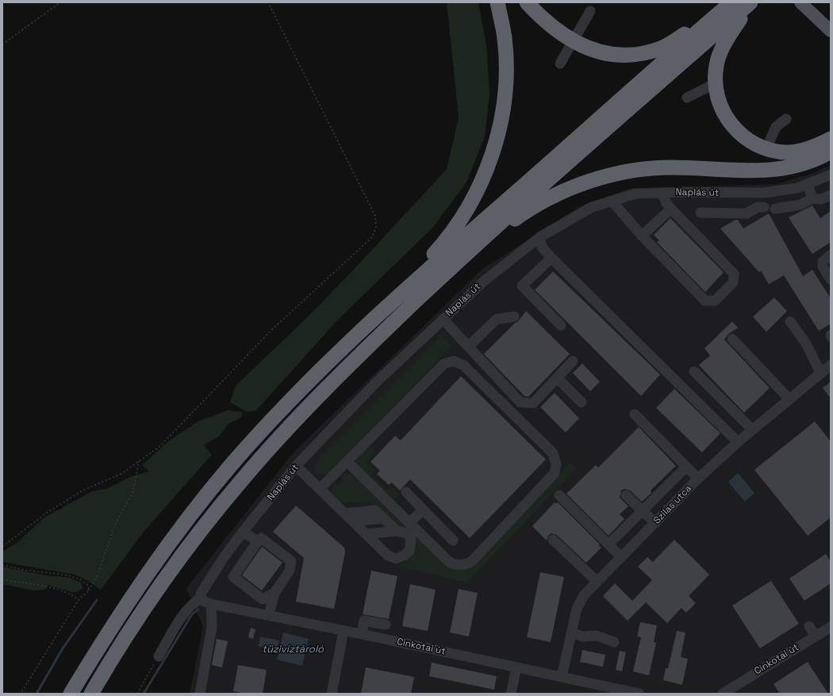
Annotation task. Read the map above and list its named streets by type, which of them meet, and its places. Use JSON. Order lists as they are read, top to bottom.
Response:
{
  "streets": {
    "street": ["Naplás út", "Szilas utca", "Cinkotai út"]
  },
  "crossings": [
    ["Naplás út", "Cinkotai út"],
    ["Szilas utca", "Cinkotai út"]
  ],
  "water": ["tüzivíztároló"]
}
